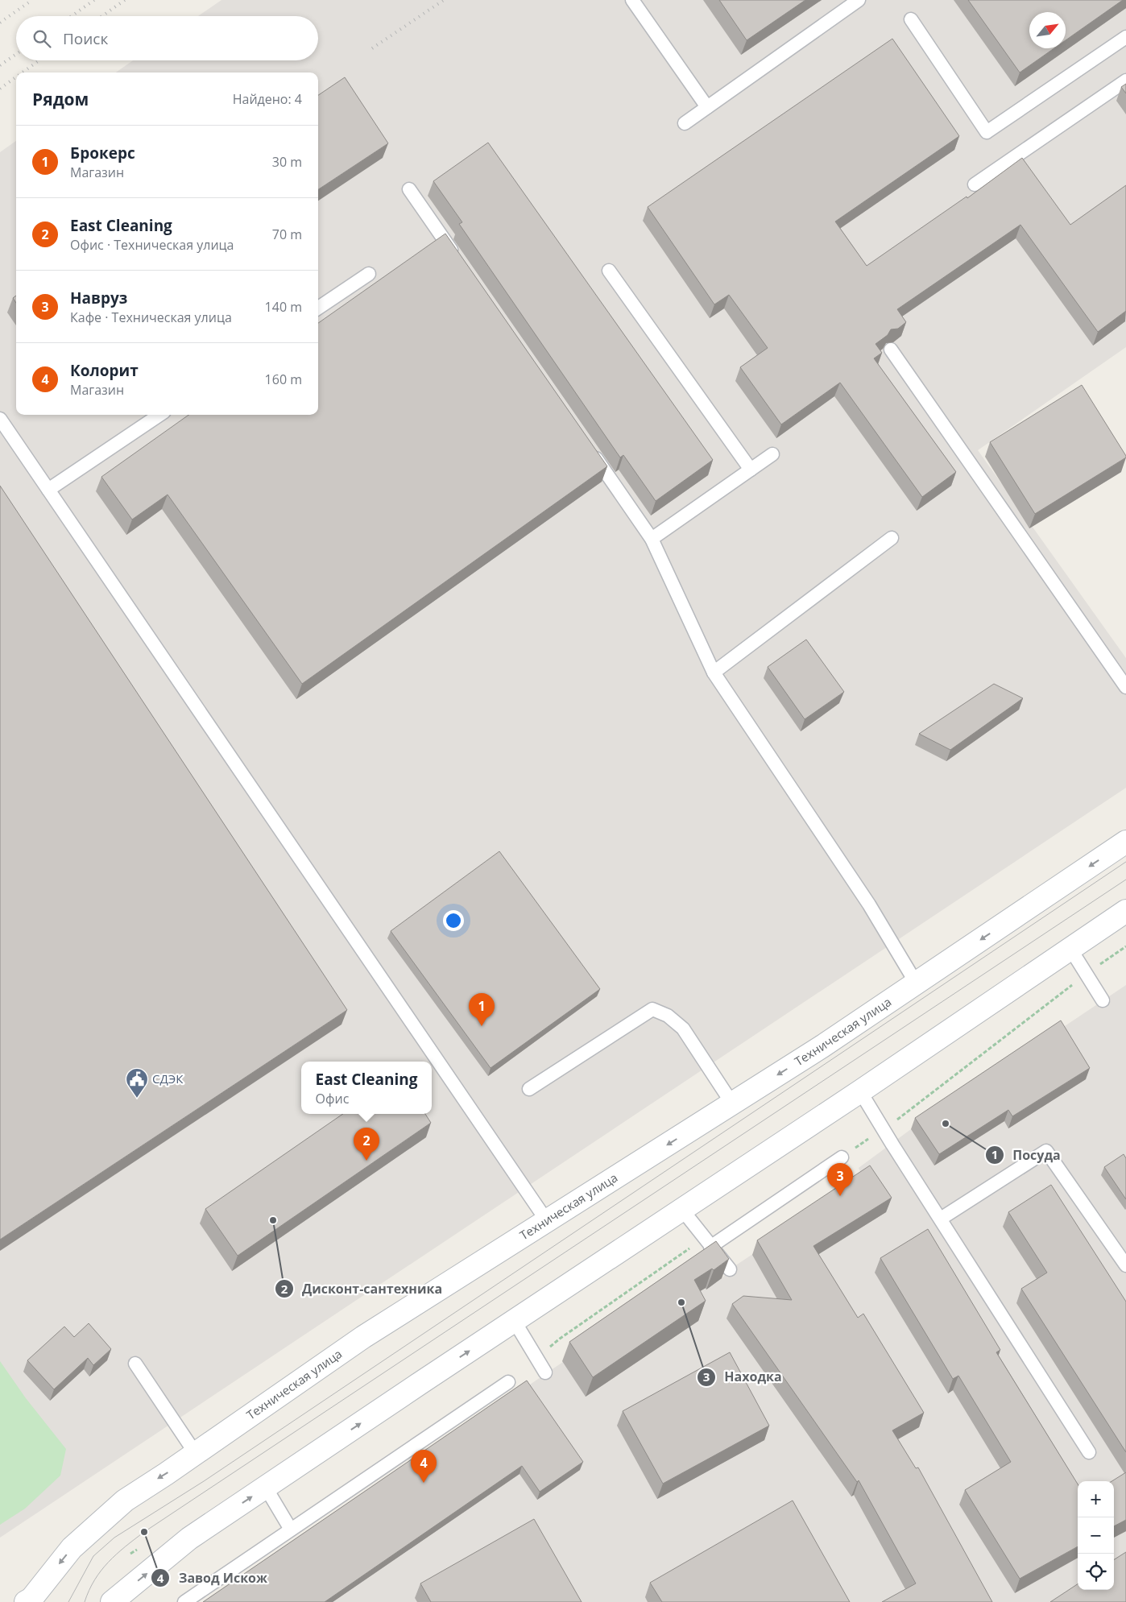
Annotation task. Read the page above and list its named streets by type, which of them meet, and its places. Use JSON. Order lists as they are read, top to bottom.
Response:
{
  "streets": {
    "main road": ["Техническая улица"]
  },
  "places": {
    "public building": ["СДЭК"],
    "other": [
      "Посуда",
      "Дисконт-сантехника",
      "Находка",
      "Завод Искож"
    ]
  },
  "north": "top right",
  "page": {
    "search": "Поиск",
    "heading": ["Рядом", "Найдено: 4"],
    "list": [
      {
        "mark": "1",
        "name": "Брокерс",
        "note": "Магазин",
        "value": "30 m"
      },
      {
        "mark": "2",
        "name": "East Cleaning",
        "note": "Офис · Техническая улица",
        "value": "70 m"
      },
      {
        "mark": "3",
        "name": "Навруз",
        "note": "Кафе · Техническая улица",
        "value": "140 m"
      },
      {
        "mark": "4",
        "name": "Колорит",
        "note": "Магазин",
        "value": "160 m"
      }
    ],
    "pins": [
      "1",
      "2",
      "3",
      "4"
    ],
    "popup": ["East Cleaning", "Офис"],
    "map_buttons": ["+", "−"]
  }
}
